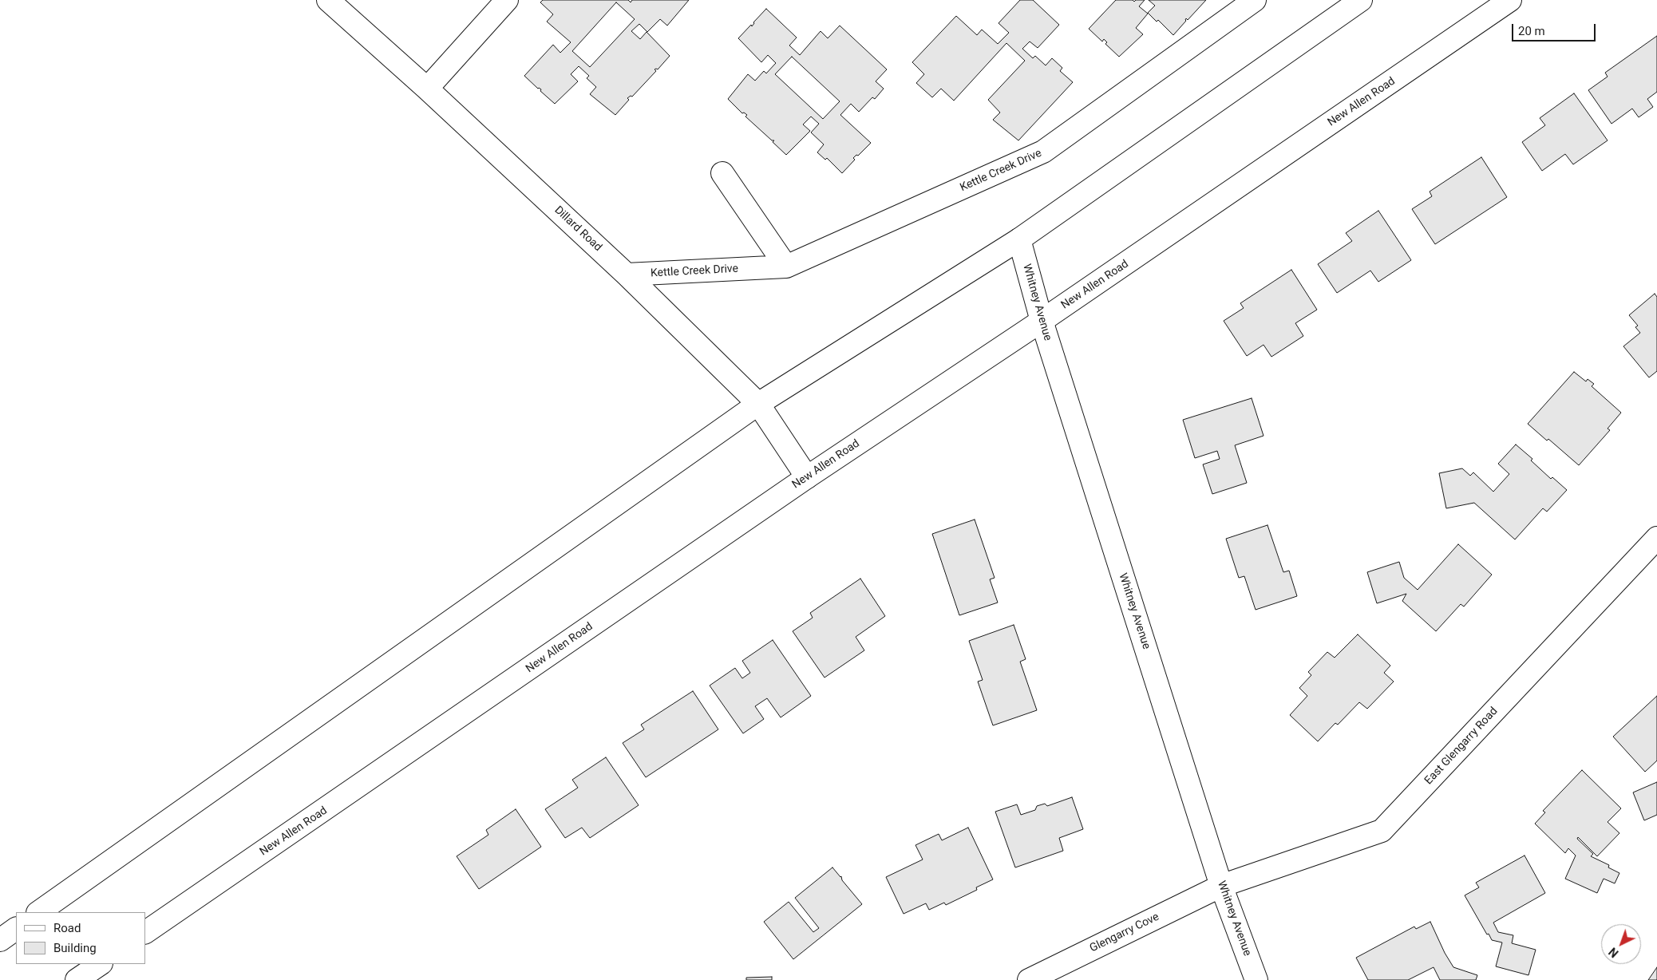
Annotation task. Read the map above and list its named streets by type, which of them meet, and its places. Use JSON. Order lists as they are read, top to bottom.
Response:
{
  "streets": {
    "main road": [
      "New Allen Road",
      "Kettle Creek Drive",
      "Dillard Road",
      "Whitney Avenue",
      "East Glengarry Road",
      "Glengarry Cove"
    ]
  },
  "crossings": [
    ["New Allen Road", "Dillard Road"],
    ["New Allen Road", "Whitney Avenue"],
    ["Kettle Creek Drive", "Dillard Road"],
    ["Whitney Avenue", "East Glengarry Road"],
    ["Whitney Avenue", "Glengarry Cove"],
    ["East Glengarry Road", "Glengarry Cove"]
  ],
  "legend": ["Road", "Building"],
  "scale_bar": "20 m",
  "north": "bottom left"
}
